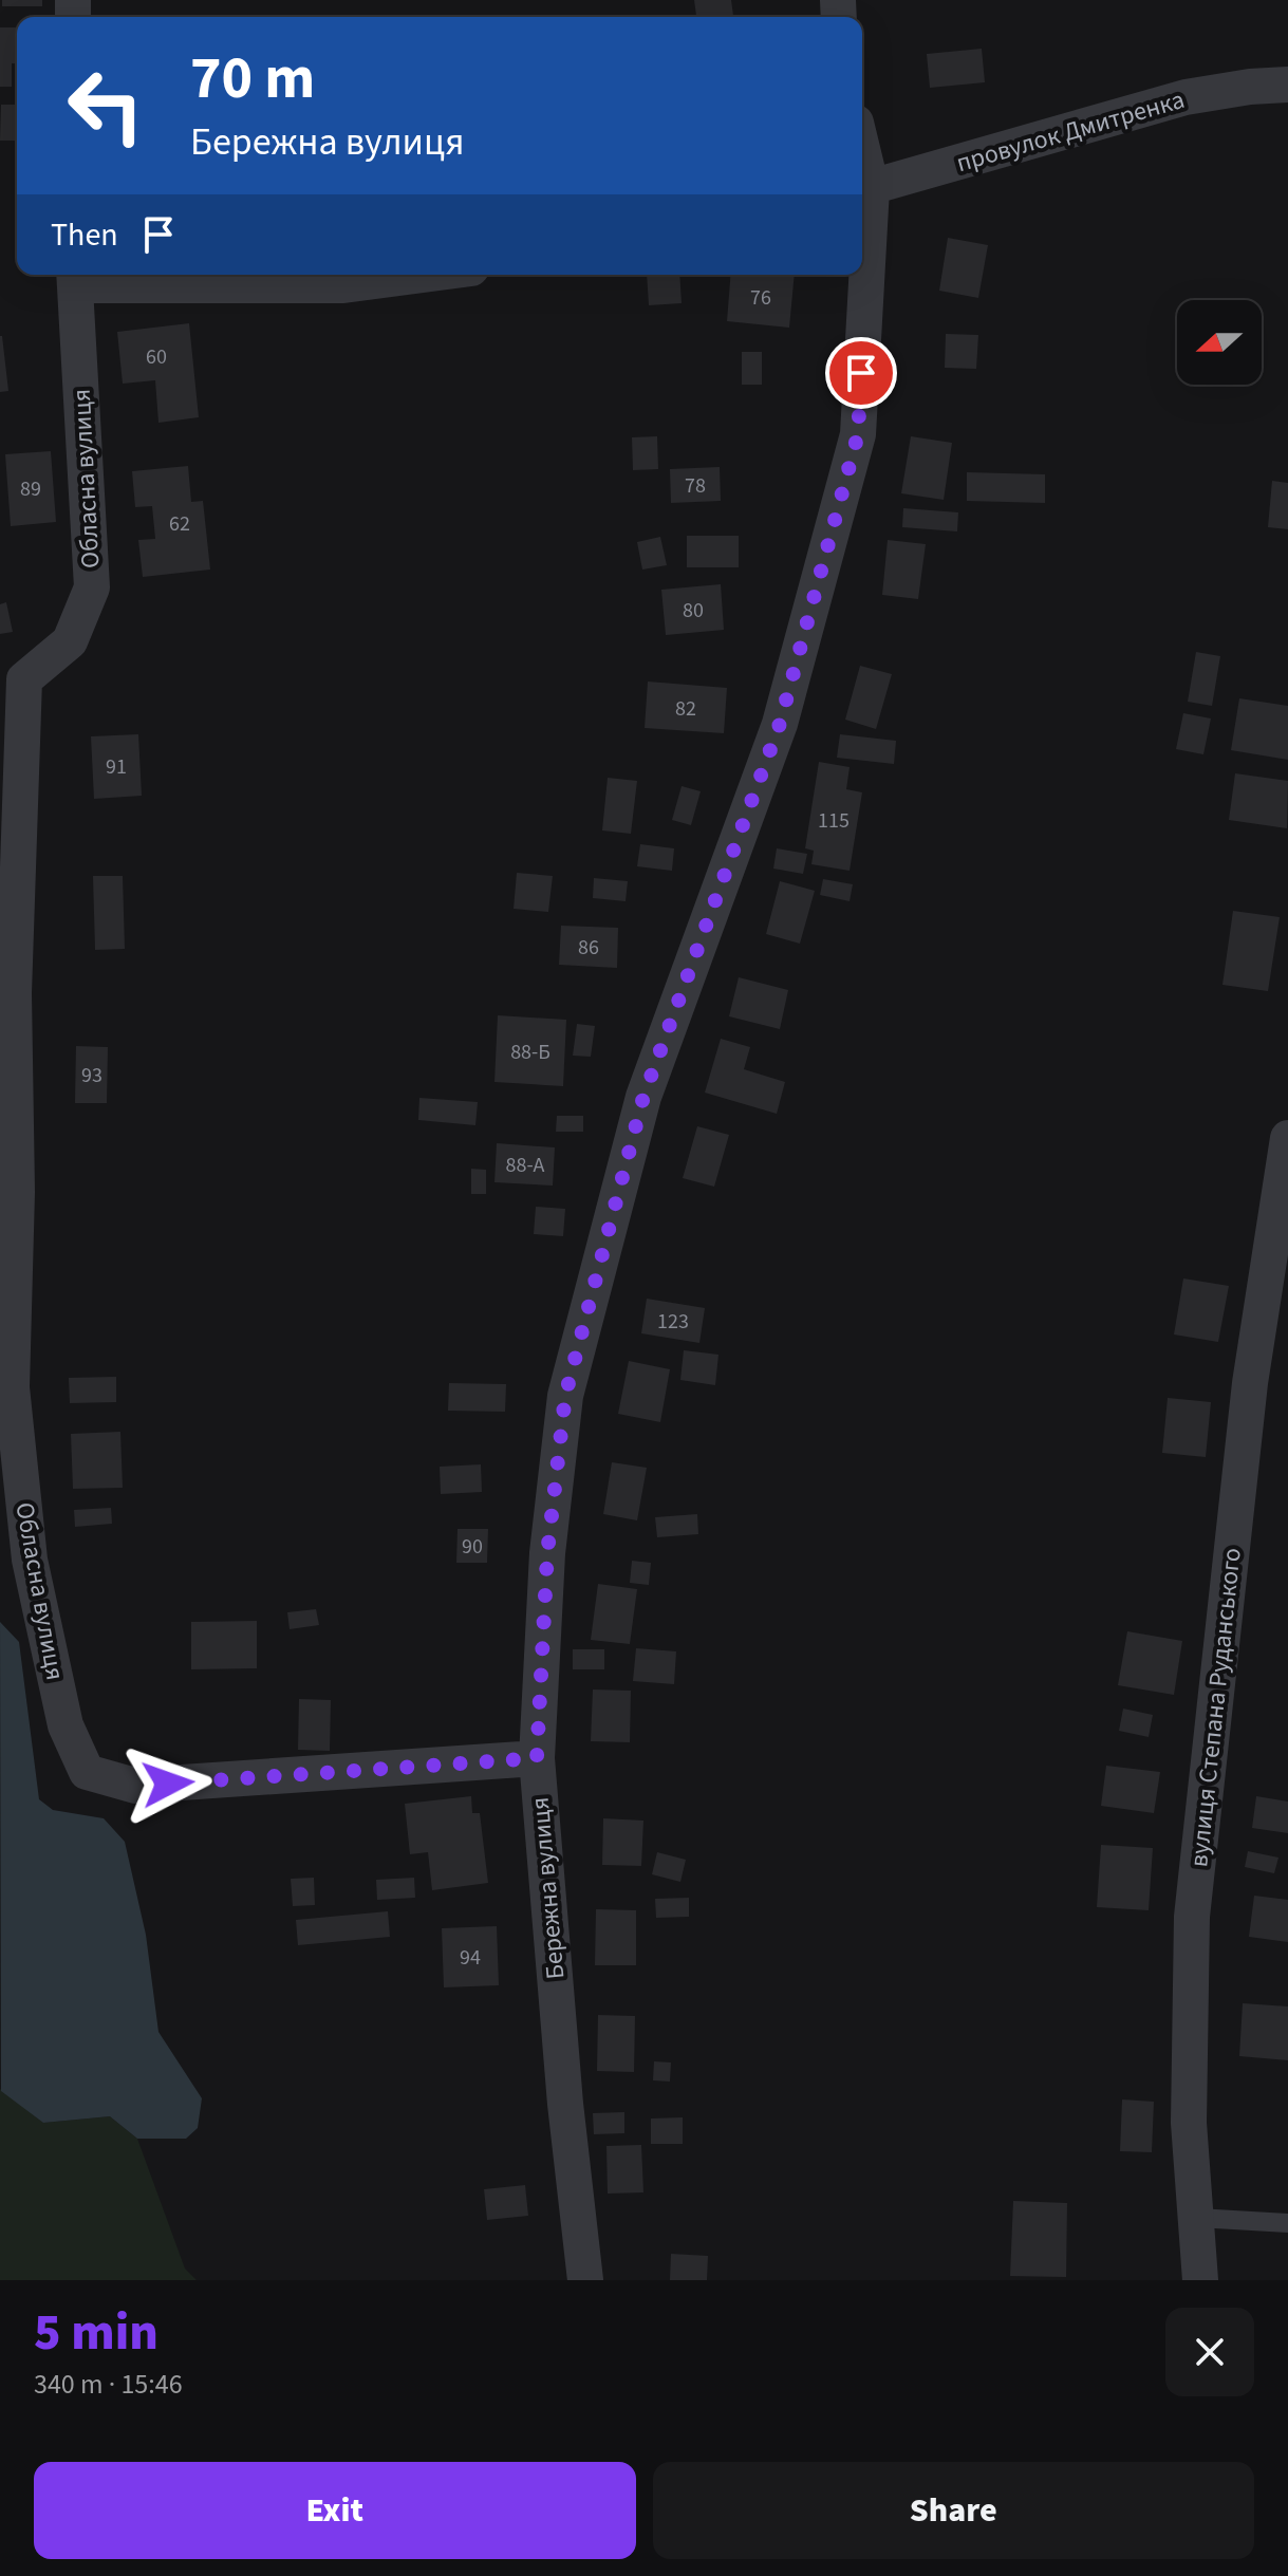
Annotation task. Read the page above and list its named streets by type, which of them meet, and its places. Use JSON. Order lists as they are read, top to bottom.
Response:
{
  "streets": {
    "street": [
      "провулок Дмитренка",
      "Обласна вулиця",
      "вулиця Степана Руданського",
      "Бережна вулиця"
    ]
  },
  "crossings": [
    ["провулок Дмитренка", "Бережна вулиця"],
    ["Обласна вулиця", "Бережна вулиця"]
  ],
  "house_numbers": [
    "76",
    "60",
    "78",
    "89",
    "62",
    "80",
    "82",
    "91",
    "115",
    "86",
    "88-Б",
    "93",
    "88-А",
    "123",
    "90",
    "94"
  ],
  "north": "left",
  "page": {
    "turn": ["70 m", "Бережна вулиця"],
    "then": "Then",
    "heading": ["5 min", "340 m · 15:46"],
    "buttons": ["Exit", "Share"]
  }
}
